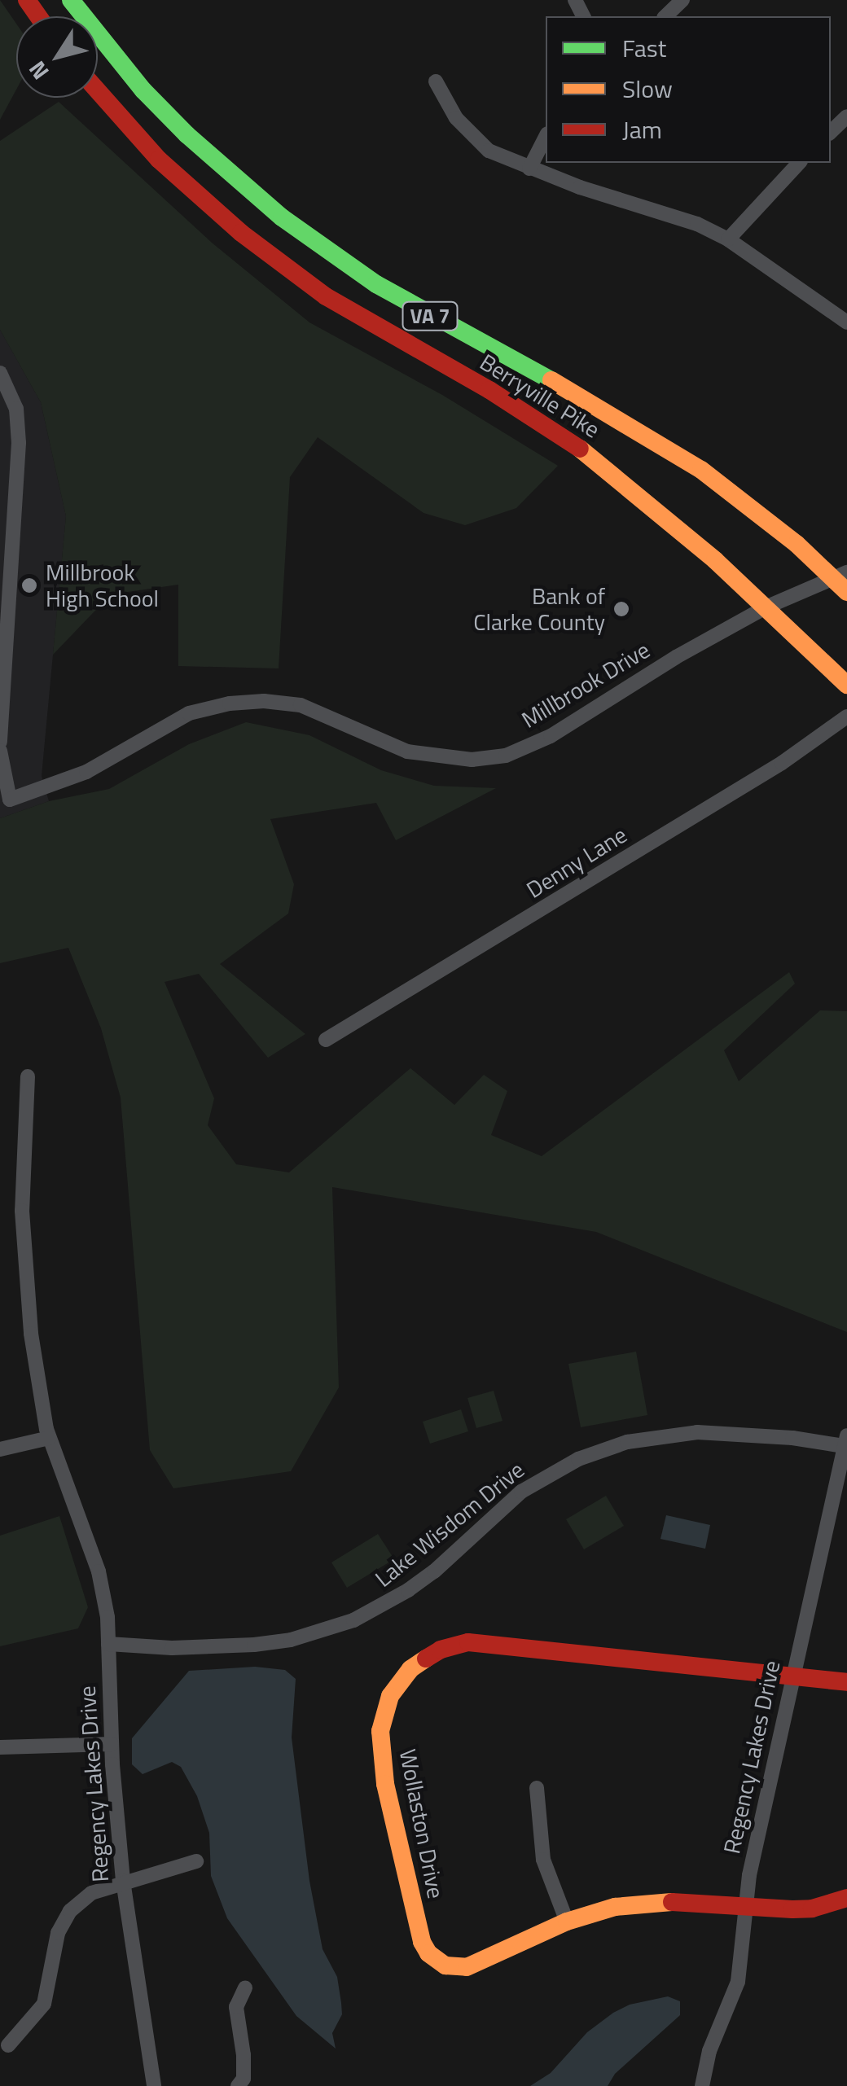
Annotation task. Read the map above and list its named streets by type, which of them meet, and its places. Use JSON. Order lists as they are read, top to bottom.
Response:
{
  "streets": {
    "main road": ["VA 7", "Berryville Pike", "Wollaston Drive"],
    "street": [
      "Millbrook Drive",
      "Denny Lane",
      "Lake Wisdom Drive",
      "Regency Lakes Drive"
    ]
  },
  "crossings": [
    ["Berryville Pike", "Millbrook Drive"],
    ["Lake Wisdom Drive", "Regency Lakes Drive"],
    ["Regency Lakes Drive", "Wollaston Drive"]
  ],
  "places": ["Millbrook High School", "Bank of Clarke County"],
  "legend": ["Fast", "Slow", "Jam"],
  "north": "bottom left"
}
